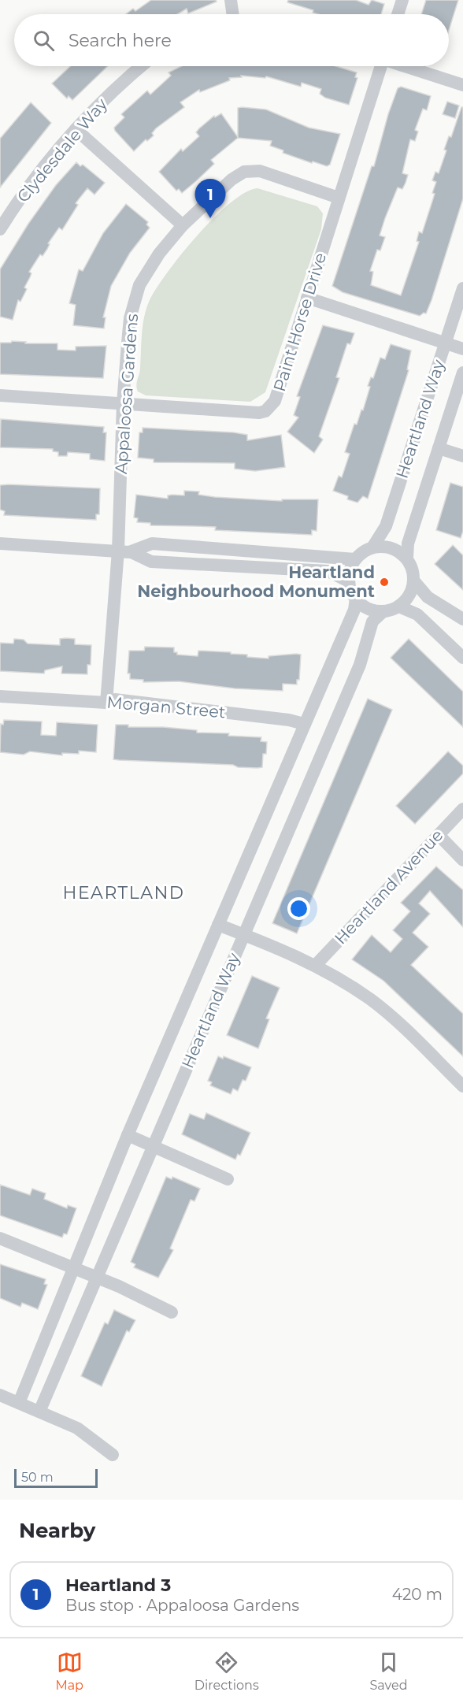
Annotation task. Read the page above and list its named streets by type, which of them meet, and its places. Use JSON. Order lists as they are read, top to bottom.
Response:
{
  "streets": {
    "street": [
      "Clydesdale Way",
      "Paint Horse Drive",
      "Appaloosa Gardens",
      "Heartland Way",
      "Morgan Street",
      "Heartland Avenue"
    ]
  },
  "crossings": [
    ["Paint Horse Drive", "Appaloosa Gardens"],
    ["Appaloosa Gardens", "Morgan Street"],
    ["Heartland Way", "Morgan Street"]
  ],
  "districts": ["HEARTLAND"],
  "places": ["Heartland Neighbourhood Monument"],
  "scale_bar": "50 m",
  "page": {
    "search": "Search here",
    "pins": "1",
    "scale": "50 m",
    "heading": "Nearby",
    "list": [
      {
        "mark": "1",
        "name": "Heartland 3",
        "note": "Bus stop · Appaloosa Gardens",
        "value": "420 m"
      }
    ],
    "nav": ["Map", "Directions", "Saved"]
  }
}
